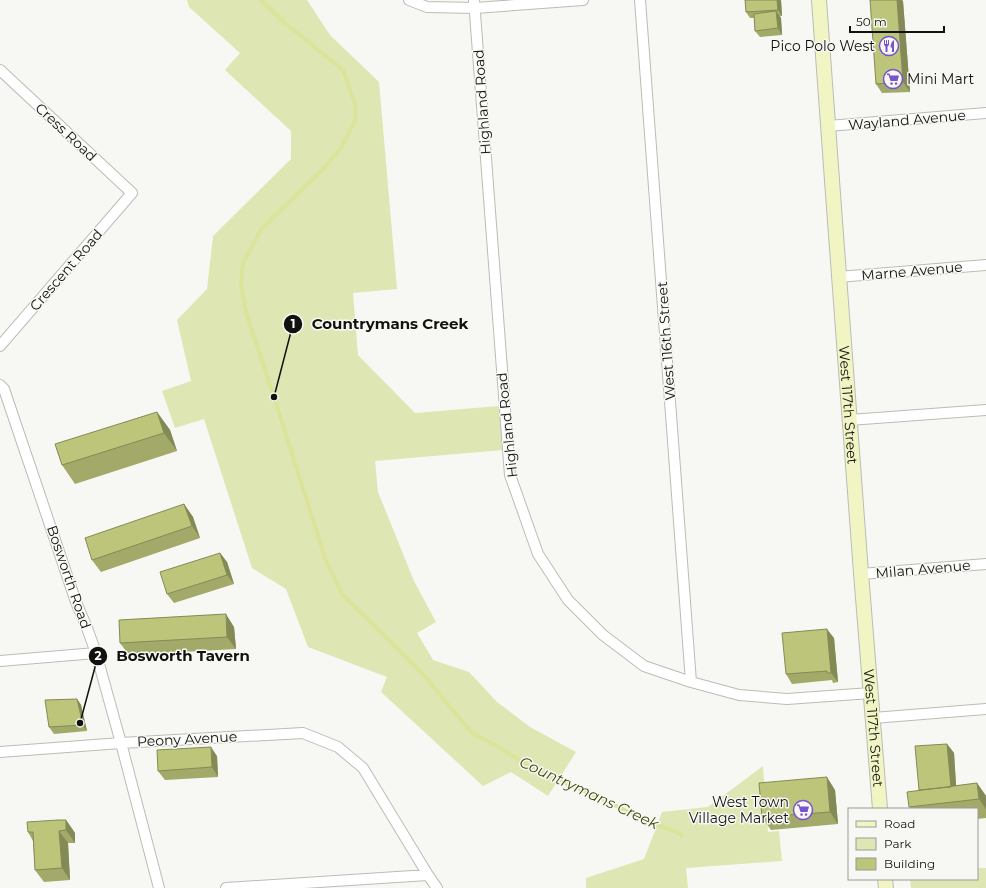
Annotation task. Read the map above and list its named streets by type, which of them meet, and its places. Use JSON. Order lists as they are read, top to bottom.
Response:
{
  "streets": {
    "main road": ["West 117th Street"],
    "street": [
      "Highland Road",
      "Wayland Avenue",
      "Cress Road",
      "Crescent Road",
      "Marne Avenue",
      "West 116th Street",
      "Milan Avenue",
      "Bosworth Road",
      "Peony Avenue"
    ]
  },
  "crossings": [
    ["Highland Road", "West 116th Street"],
    ["Highland Road", "West 117th Street"],
    ["Wayland Avenue", "West 117th Street"],
    ["Cress Road", "Crescent Road"],
    ["Marne Avenue", "West 117th Street"],
    ["West 117th Street", "Milan Avenue"],
    ["Bosworth Road", "Peony Avenue"]
  ],
  "water": ["Countrymans Creek"],
  "places": {
    "restaurant": ["Pico Polo West"],
    "supermarket": ["Mini Mart", "West Town Village Market"],
    "other": ["Countrymans Creek", "Bosworth Tavern"]
  },
  "legend": ["Road", "Park", "Building"],
  "scale_bar": "50 m"
}
